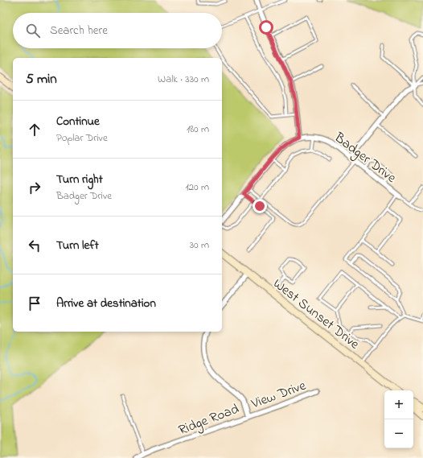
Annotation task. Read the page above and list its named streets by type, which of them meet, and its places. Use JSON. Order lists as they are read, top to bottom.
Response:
{
  "streets": {
    "main road": ["West Sunset Drive"],
    "street": ["Badger Drive", "View Drive", "Ridge Road"]
  },
  "crossings": [
    ["View Drive", "Ridge Road"]
  ],
  "page": {
    "search": "Search here",
    "heading": ["5 min", "Walk · 330 m"],
    "list": [
      ["Continue", "Poplar Drive", "180 m"],
      ["Turn right", "Badger Drive", "120 m"],
      ["Turn left", "30 m"],
      "Arrive at destination"
    ],
    "map_buttons": ["+", "−"]
  }
}
